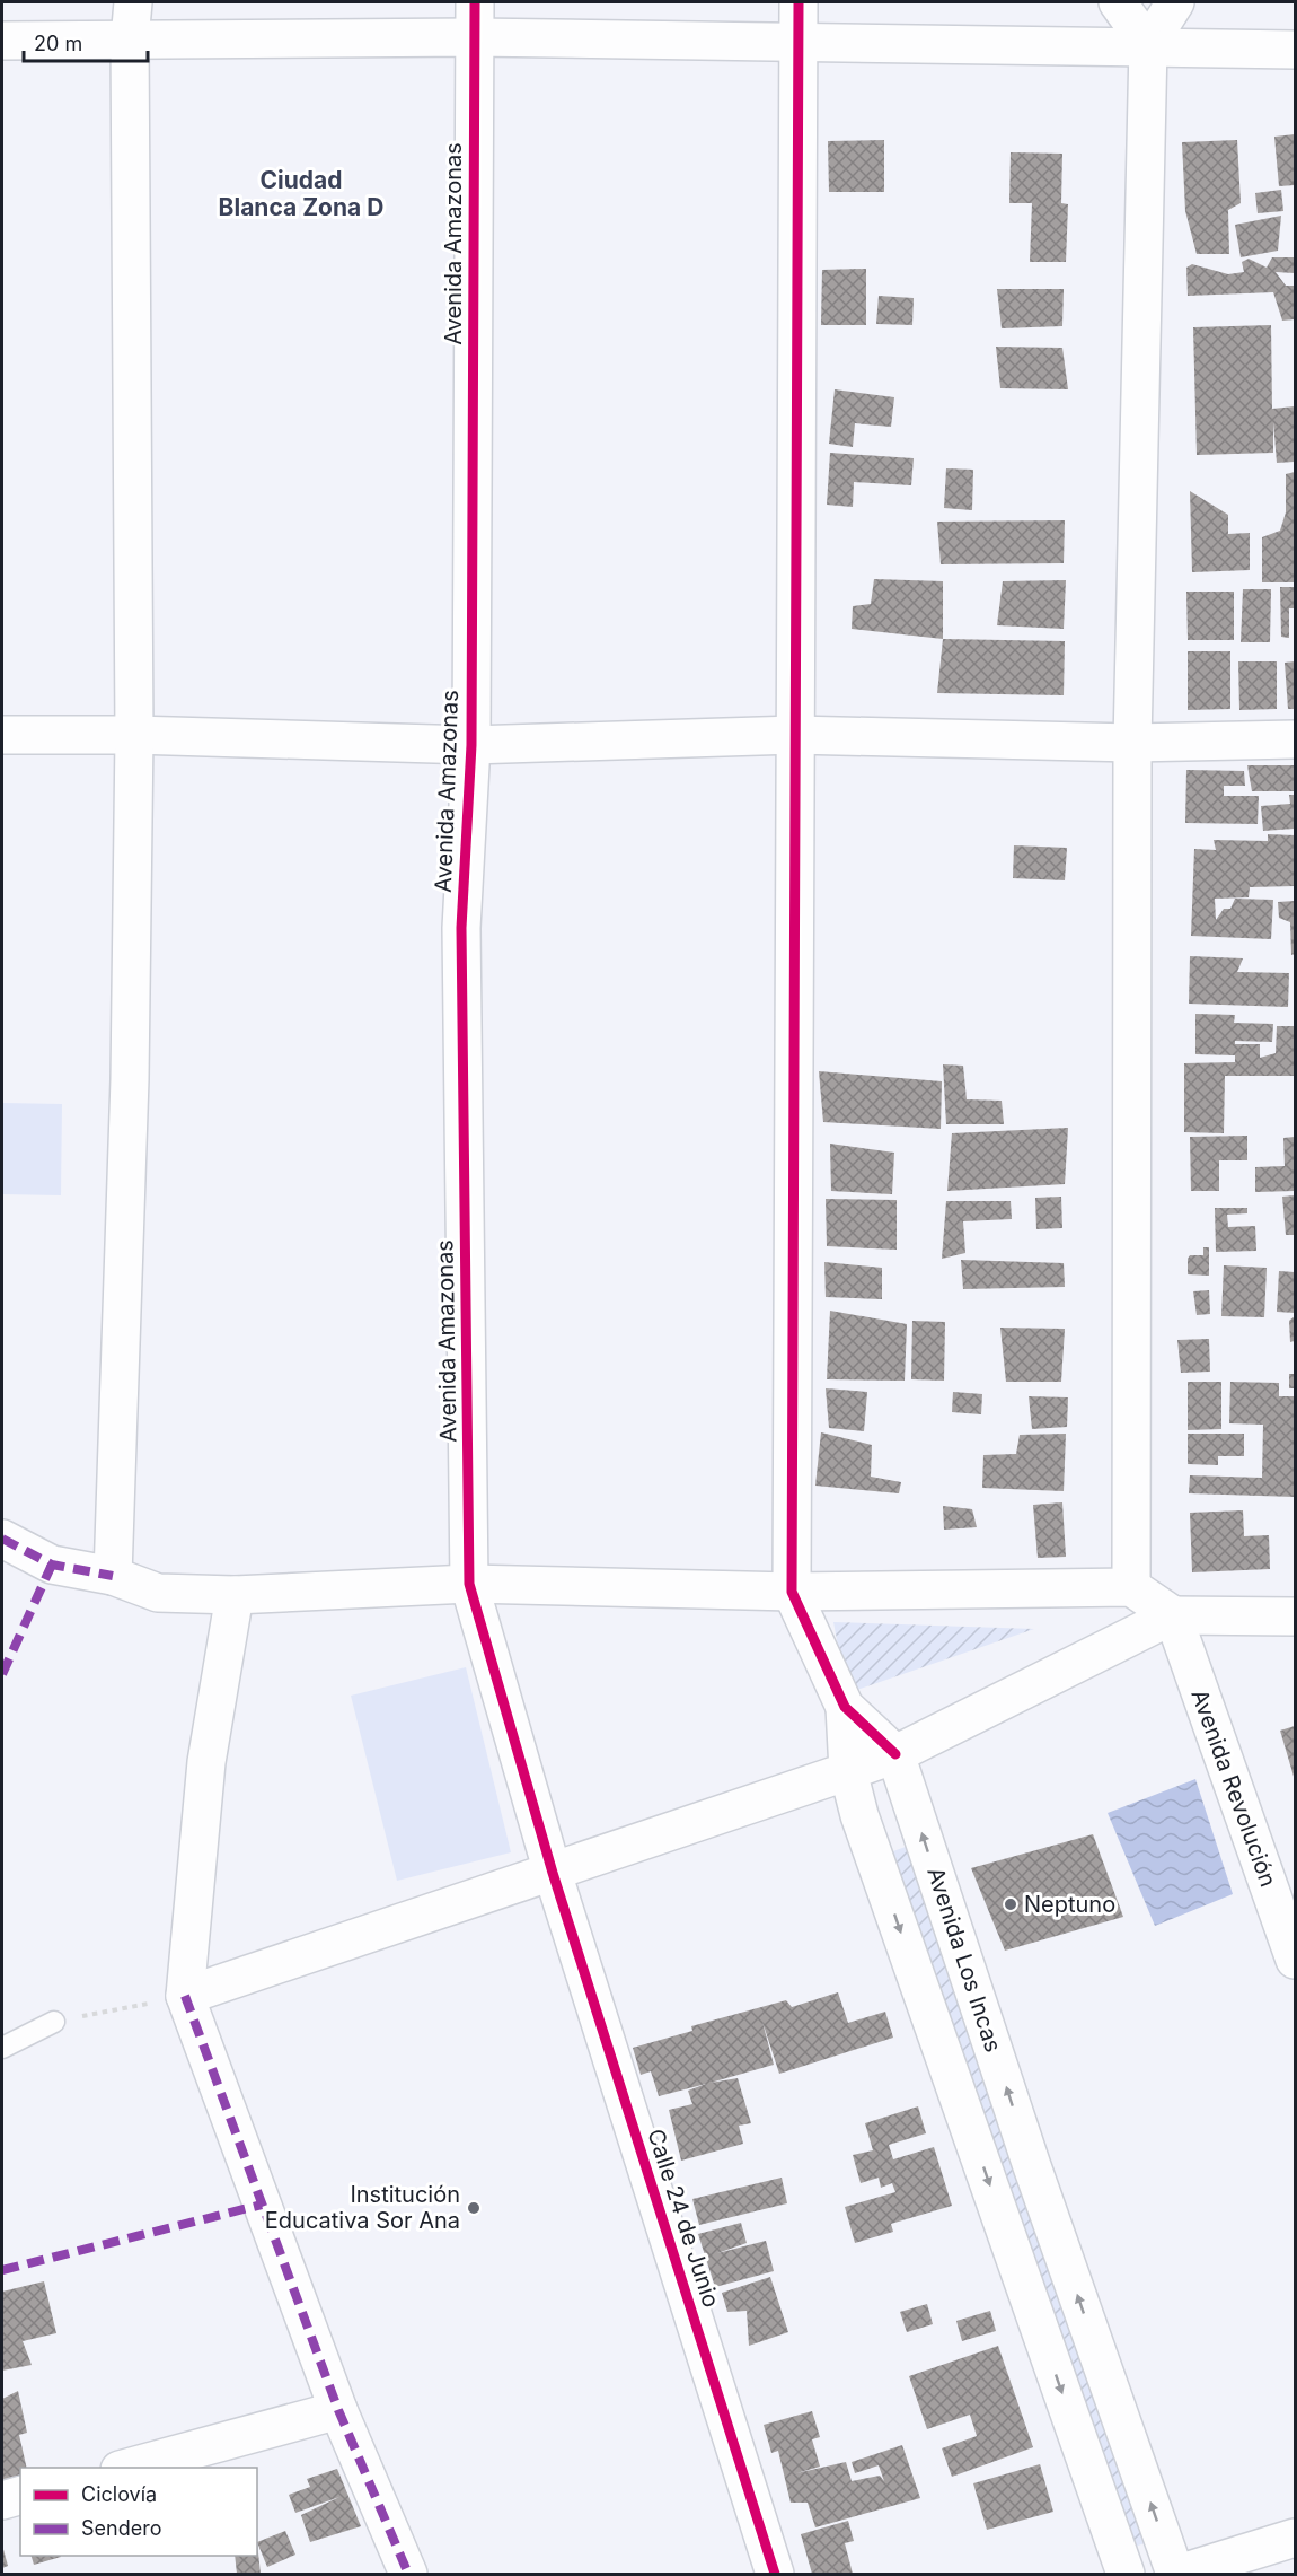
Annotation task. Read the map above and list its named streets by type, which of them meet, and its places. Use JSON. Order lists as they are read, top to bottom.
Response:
{
  "streets": {
    "street": [
      "Avenida Amazonas",
      "Avenida Revolución",
      "Avenida Los Incas",
      "Calle 24 de Junio"
    ]
  },
  "crossings": [
    ["Avenida Amazonas", "Calle 24 de Junio"]
  ],
  "districts": ["Ciudad Blanca Zona D"],
  "places": ["Neptuno", "Institución Educativa Sor Ana"],
  "legend": ["Ciclovía", "Sendero"],
  "scale_bar": "20 m"
}
